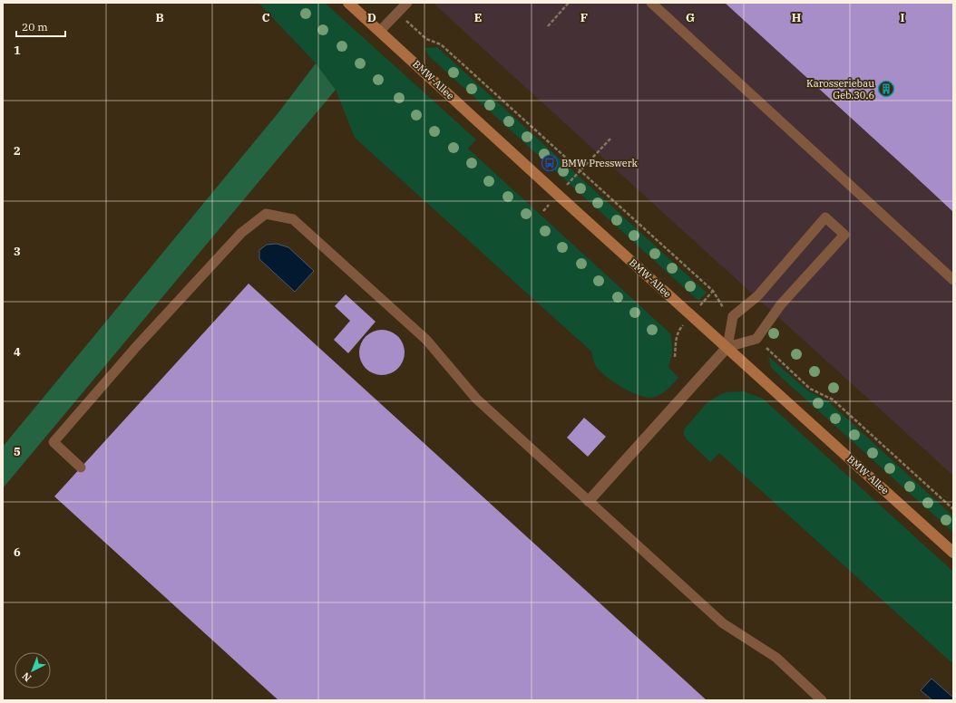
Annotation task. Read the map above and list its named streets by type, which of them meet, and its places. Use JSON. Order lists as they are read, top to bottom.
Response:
{
  "streets": {
    "main road": ["BMW-Allee"]
  },
  "places": {
    "building": ["Karosseriebau Geb.30.6"],
    "bus stop": ["BMW Presswerk"]
  },
  "scale_bar": "20 m",
  "north": "bottom left",
  "grid": {
    "columns": [
      "B",
      "C",
      "D",
      "E",
      "F",
      "G",
      "H",
      "I"
    ],
    "rows": [
      "1",
      "2",
      "3",
      "4",
      "5",
      "6"
    ]
  }
}
